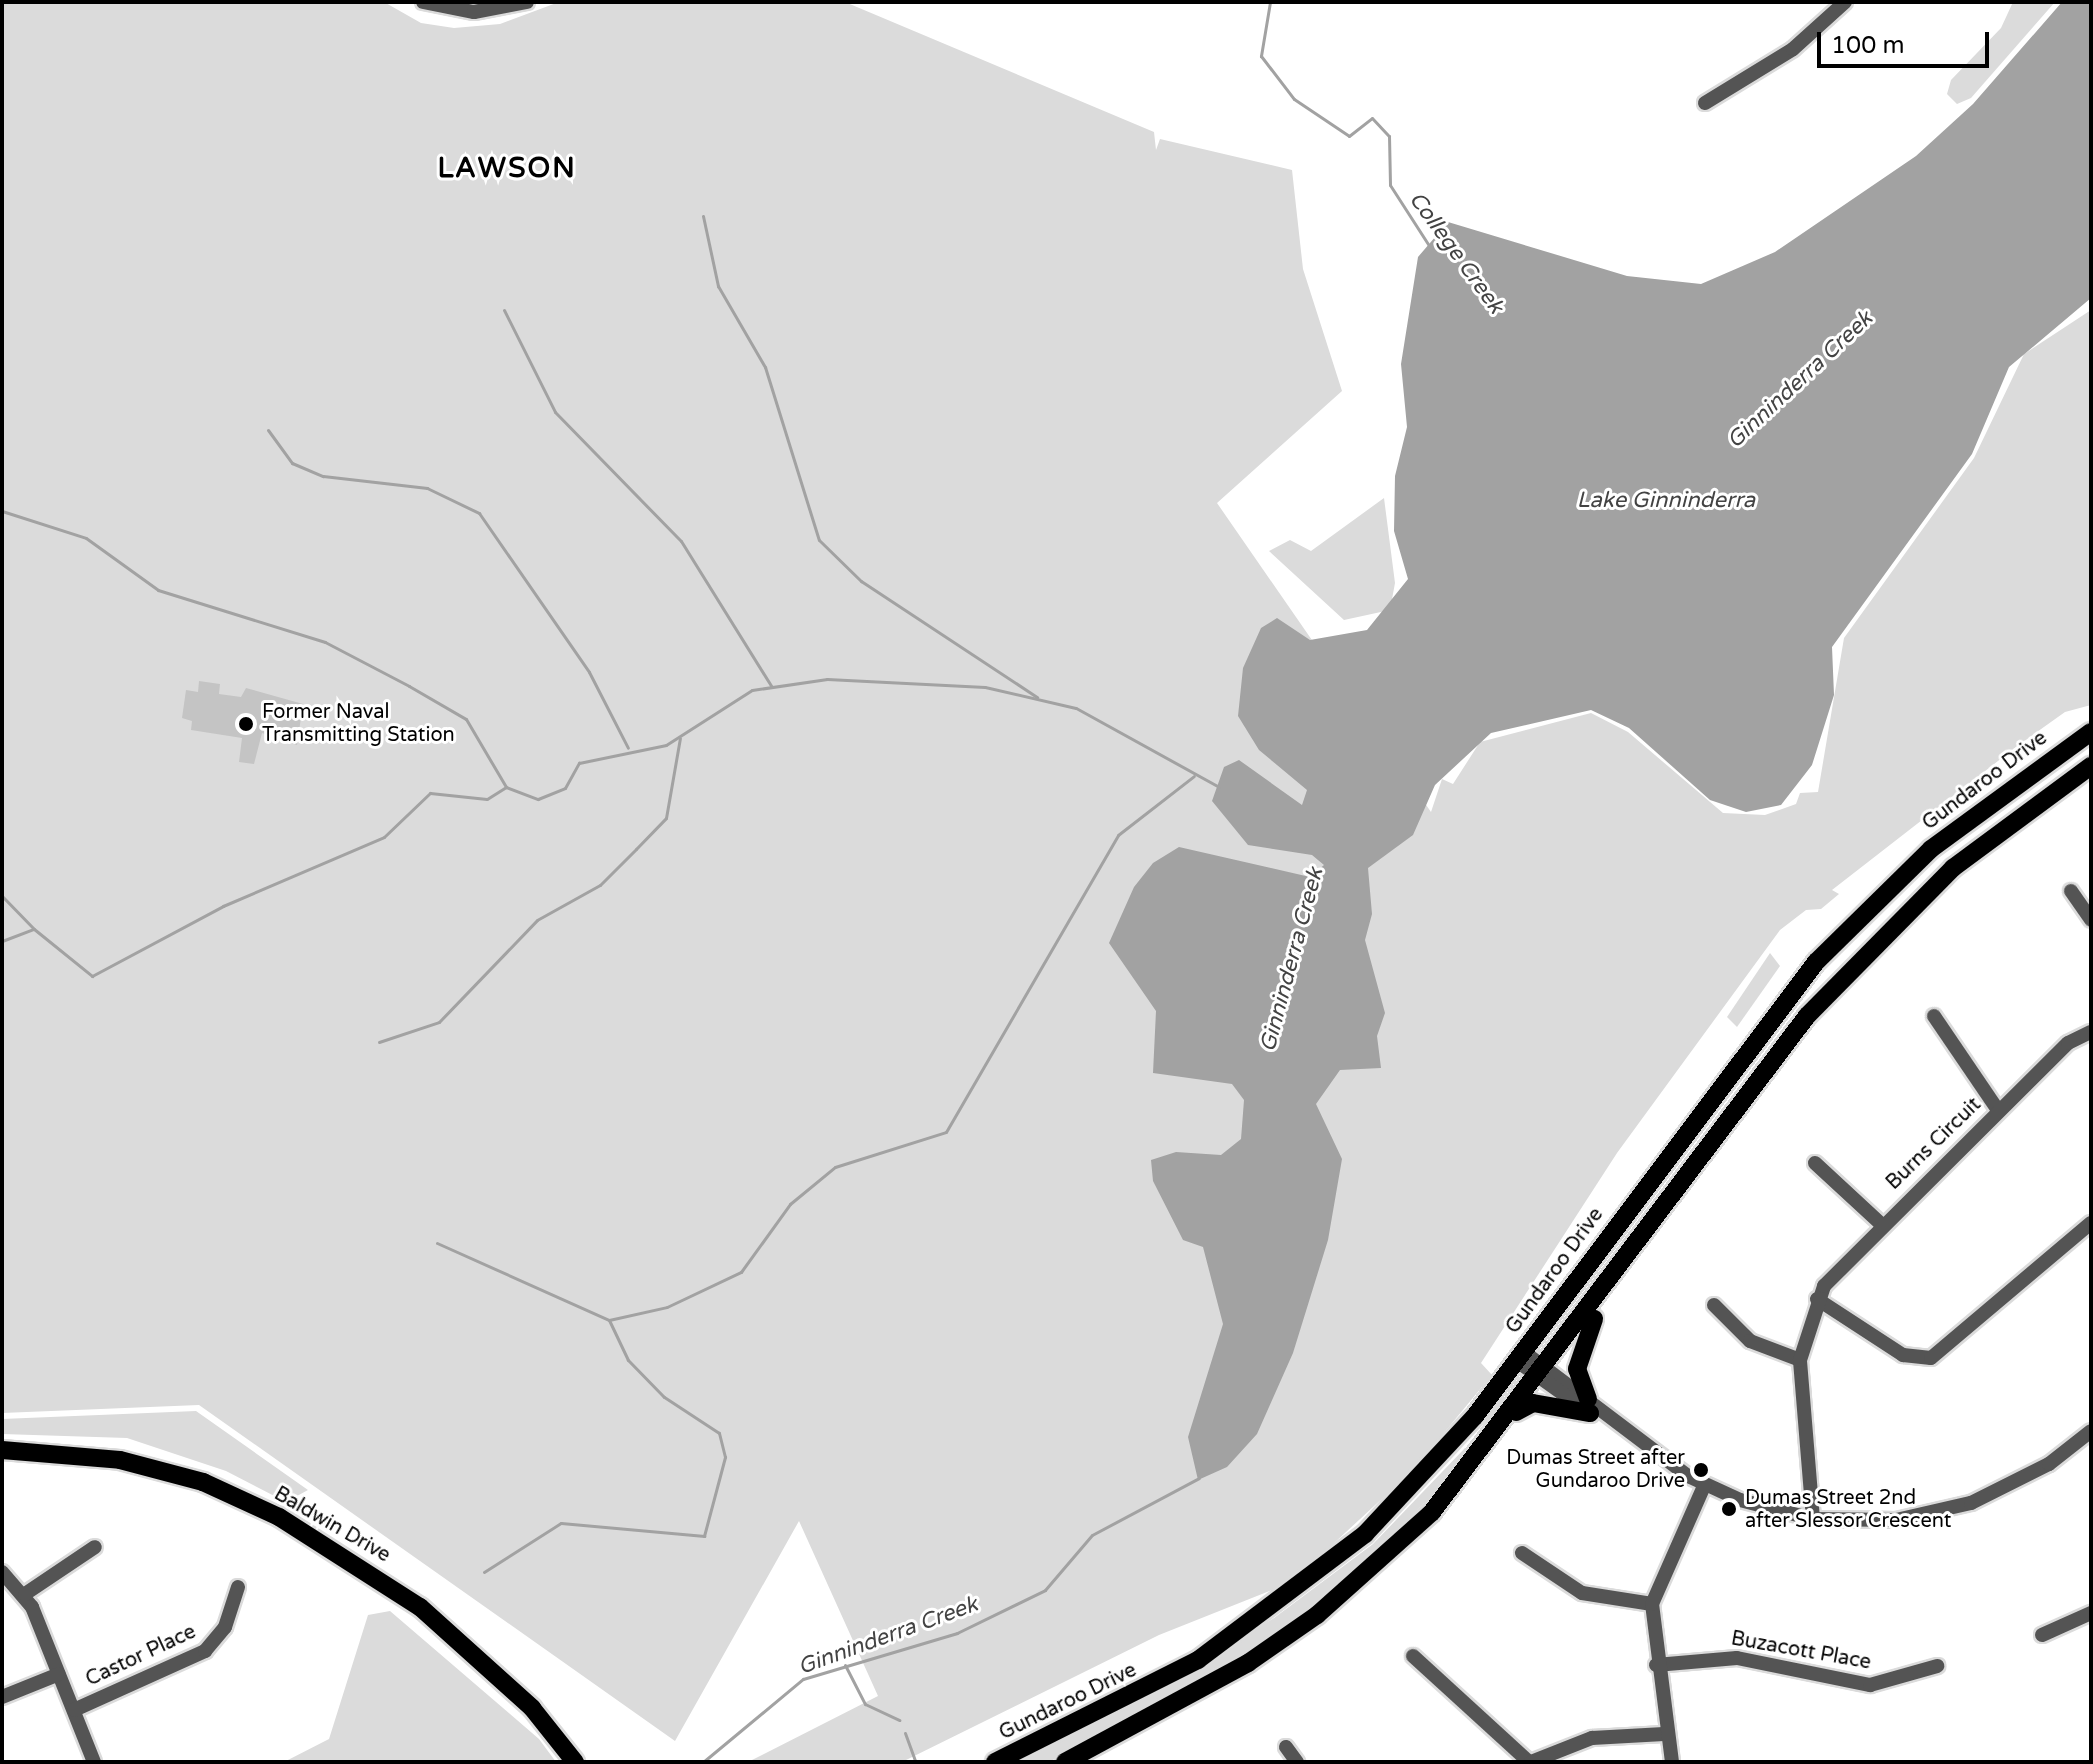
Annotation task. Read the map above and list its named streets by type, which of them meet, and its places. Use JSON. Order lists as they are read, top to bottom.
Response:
{
  "streets": {
    "main road": ["Gundaroo Drive", "Baldwin Drive"],
    "street": ["Burns Circuit", "Buzacott Place", "Castor Place"]
  },
  "districts": ["LAWSON"],
  "water": ["College Creek", "Ginninderra Creek", "Lake Ginninderra"],
  "places": ["Former Naval Transmitting Station", "Dumas Street after Gundaroo Drive", "Dumas Street 2nd after Slessor Crescent"],
  "scale_bar": "100 m"
}
